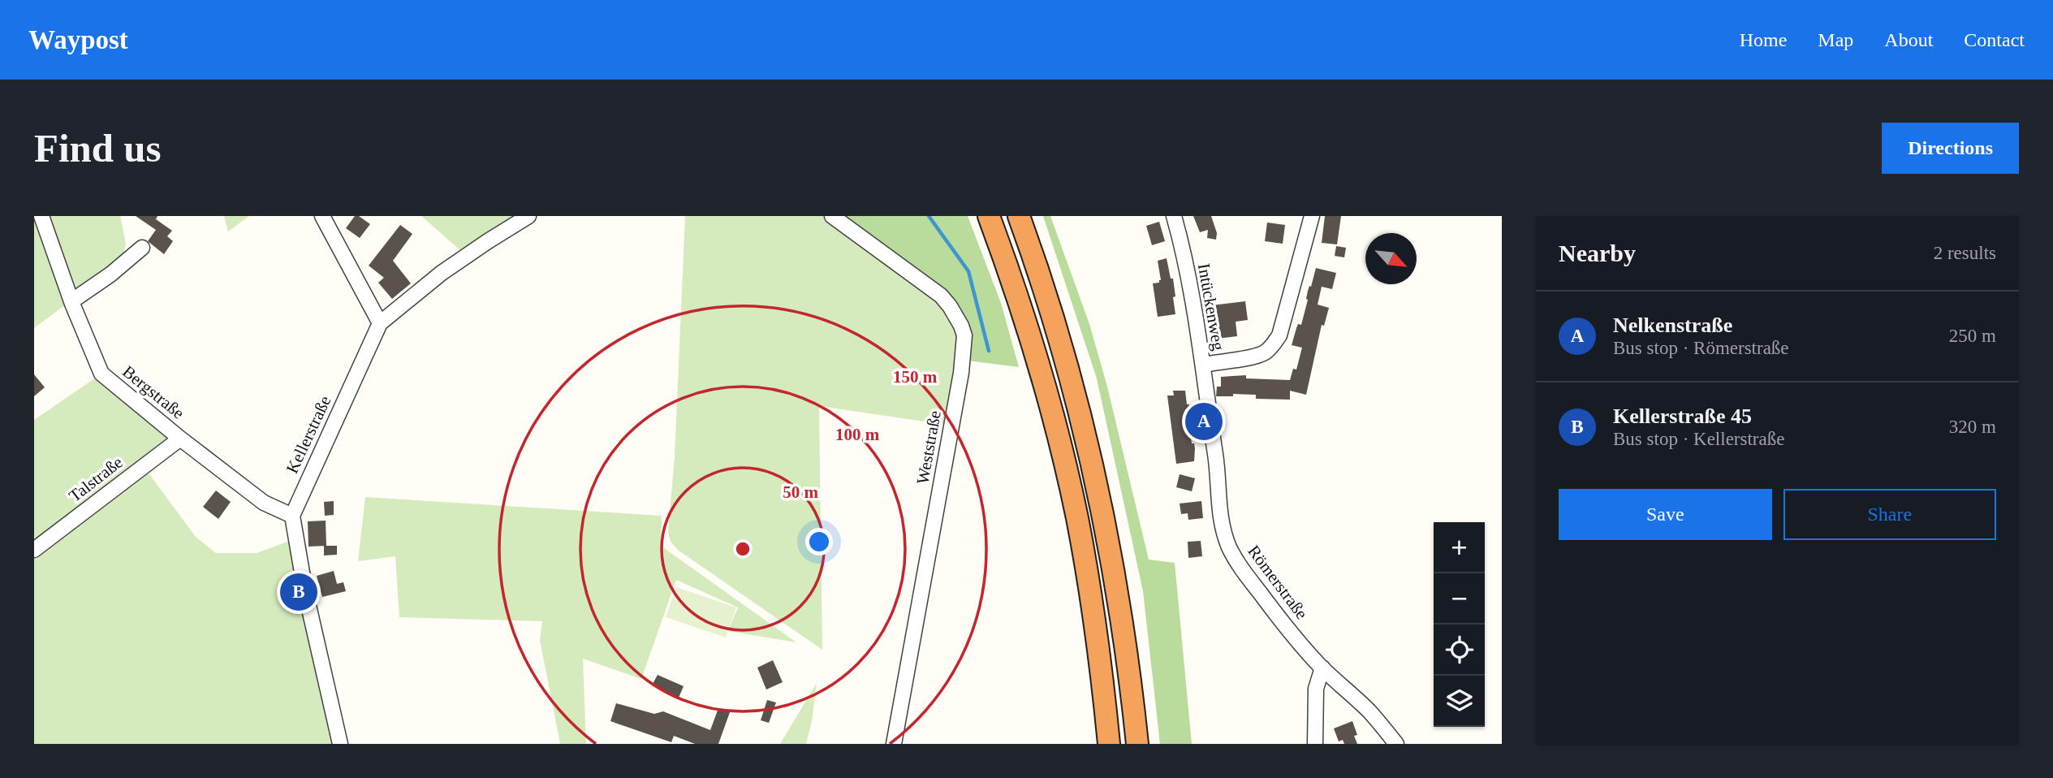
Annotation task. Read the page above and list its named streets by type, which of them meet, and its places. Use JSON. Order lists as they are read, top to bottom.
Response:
{
  "streets": {
    "street": [
      "Intückenweg",
      "Bergstraße",
      "Kellerstraße",
      "Weststraße",
      "Talstraße",
      "Römerstraße"
    ]
  },
  "crossings": [
    ["Intückenweg", "Römerstraße"],
    ["Bergstraße", "Kellerstraße"],
    ["Bergstraße", "Talstraße"]
  ],
  "north": "bottom right",
  "page": {
    "header": "Waypost",
    "nav": [
      "Home",
      "Map",
      "About",
      "Contact"
    ],
    "buttons": [
      "Directions",
      ["Save", "Share"]
    ],
    "title": "Find us",
    "heading": ["Nearby", "2 results"],
    "list": [
      {
        "mark": "A",
        "name": "Nelkenstraße",
        "note": "Bus stop · Römerstraße",
        "value": "250 m"
      },
      {
        "mark": "B",
        "name": "Kellerstraße 45",
        "note": "Bus stop · Kellerstraße",
        "value": "320 m"
      }
    ],
    "pins": ["A", "B"],
    "map_buttons": ["+", "−"]
  },
  "rings": ["150 m", "100 m", "50 m"]
}
